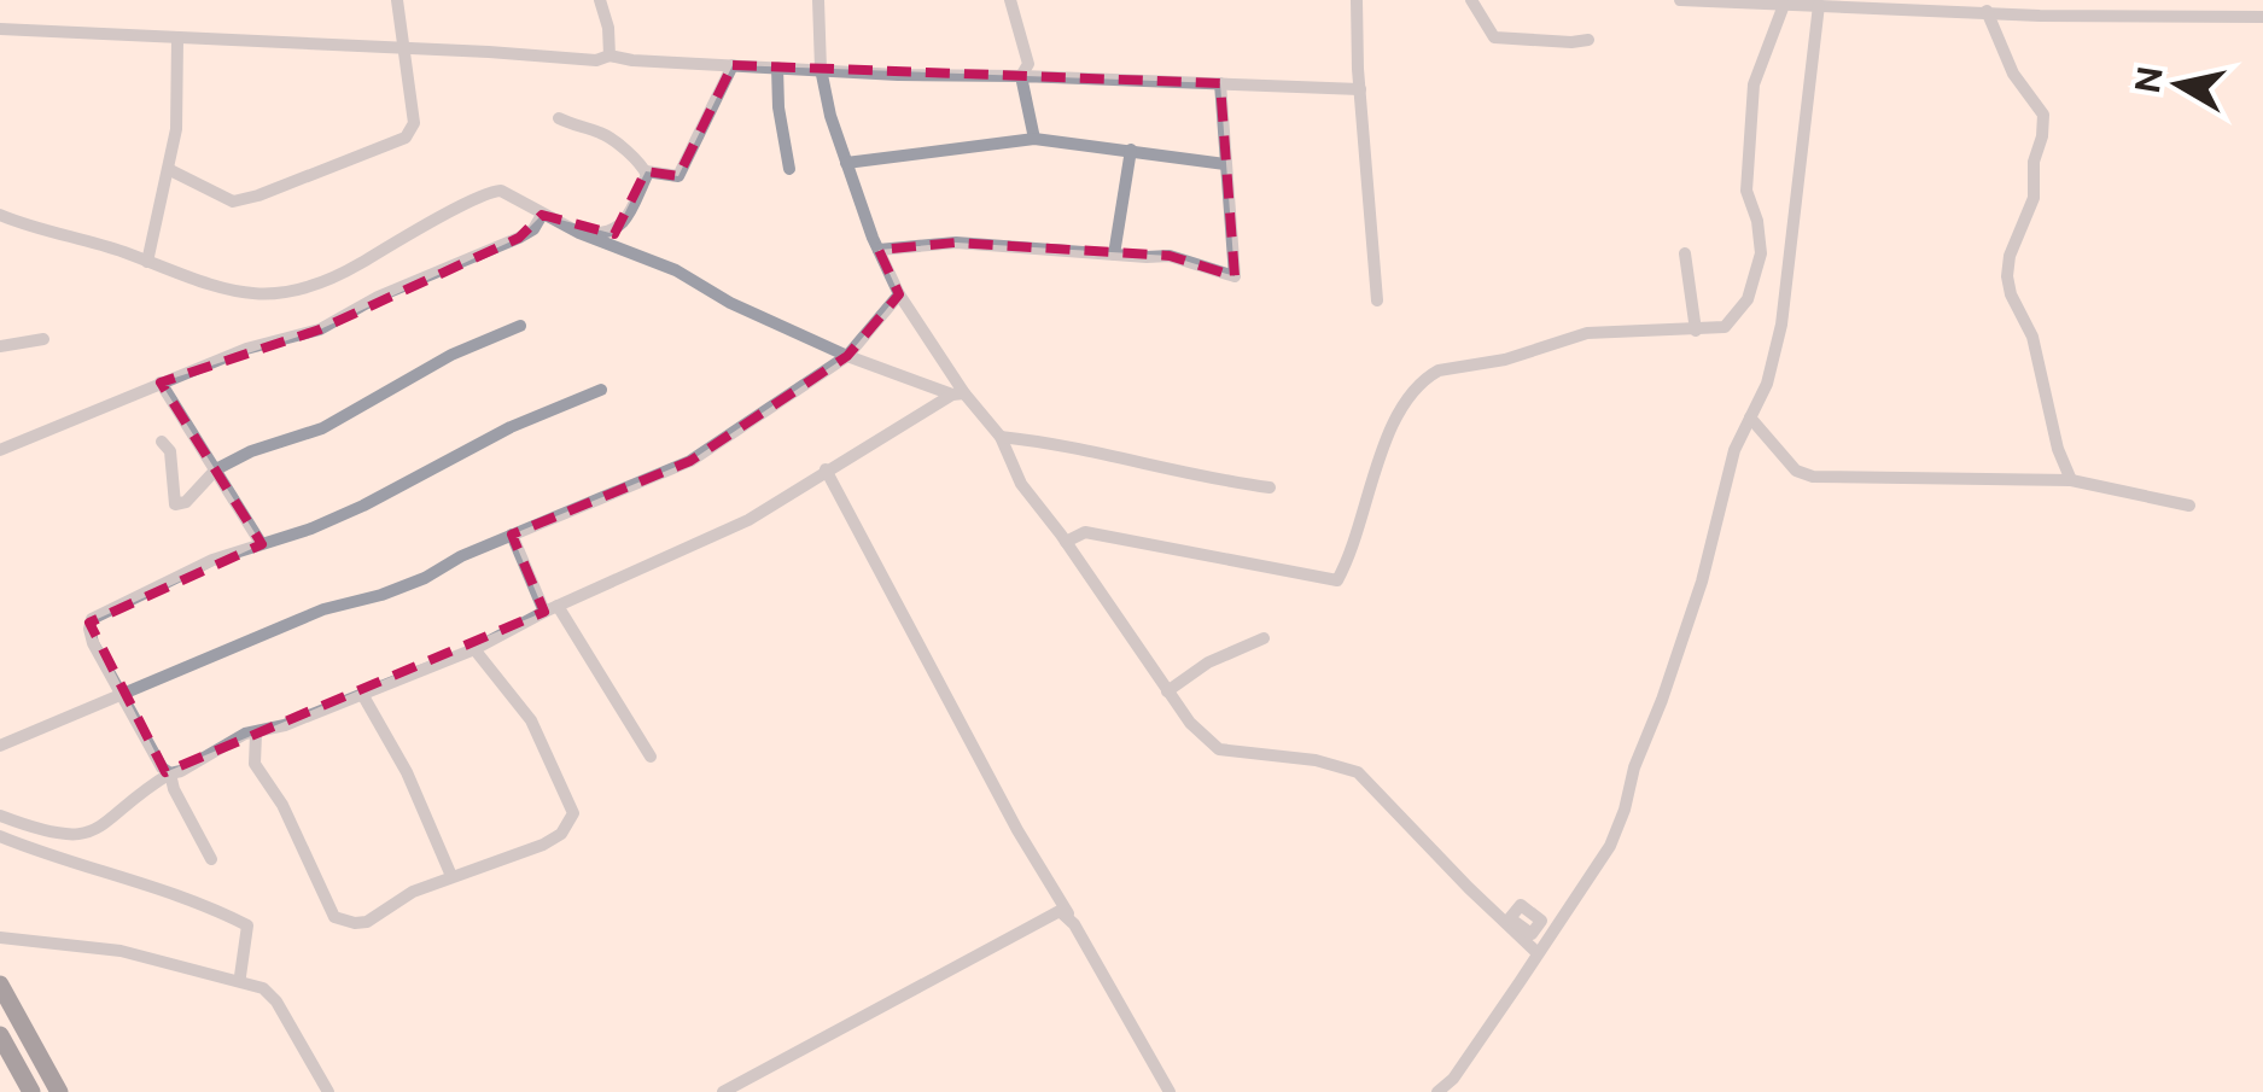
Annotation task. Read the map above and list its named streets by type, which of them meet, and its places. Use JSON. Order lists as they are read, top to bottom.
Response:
{
  "north": "left"
}
